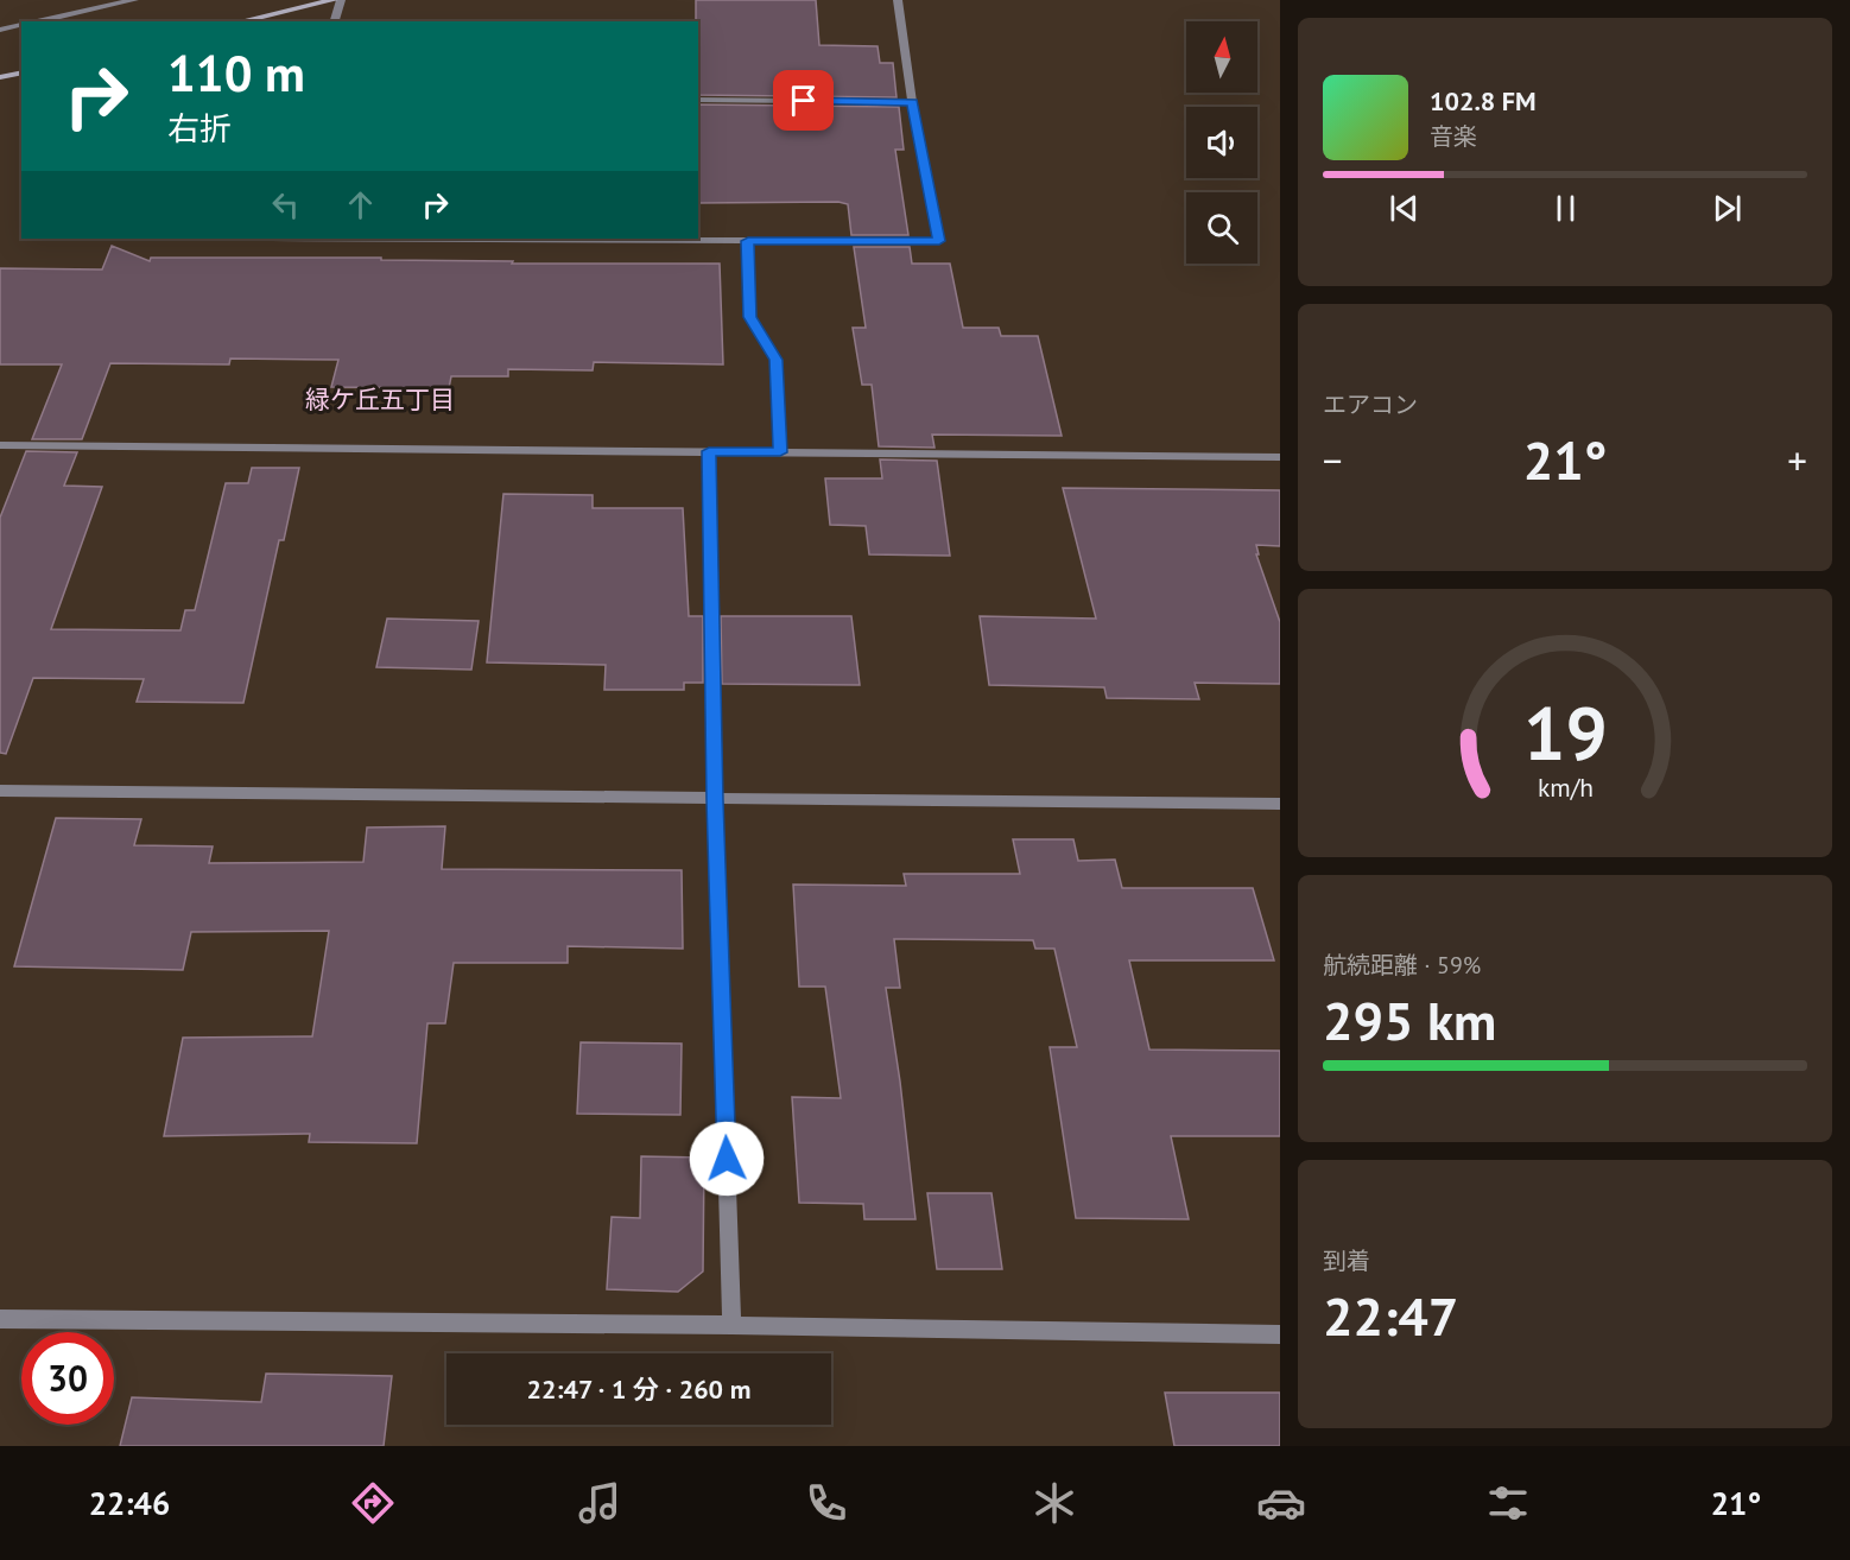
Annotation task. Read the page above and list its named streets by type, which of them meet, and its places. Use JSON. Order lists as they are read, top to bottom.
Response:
{
  "districts": ["緑ケ丘五丁目"],
  "north": "top",
  "page": {
    "turn": ["110 m", "右折"],
    "song": ["102.8 FM", "音楽"],
    "tile": [
      "エアコン",
      ["航続距離 · 59%", "295 km"],
      ["到着", "22:47"]
    ],
    "heat": ["−", "21°", "+"],
    "limit": "30",
    "trip": "22:47 · 1 分 · 260 m",
    "tabs": ["22:46", "21°"],
    "gauge": ["19", "km/h"]
  }
}
